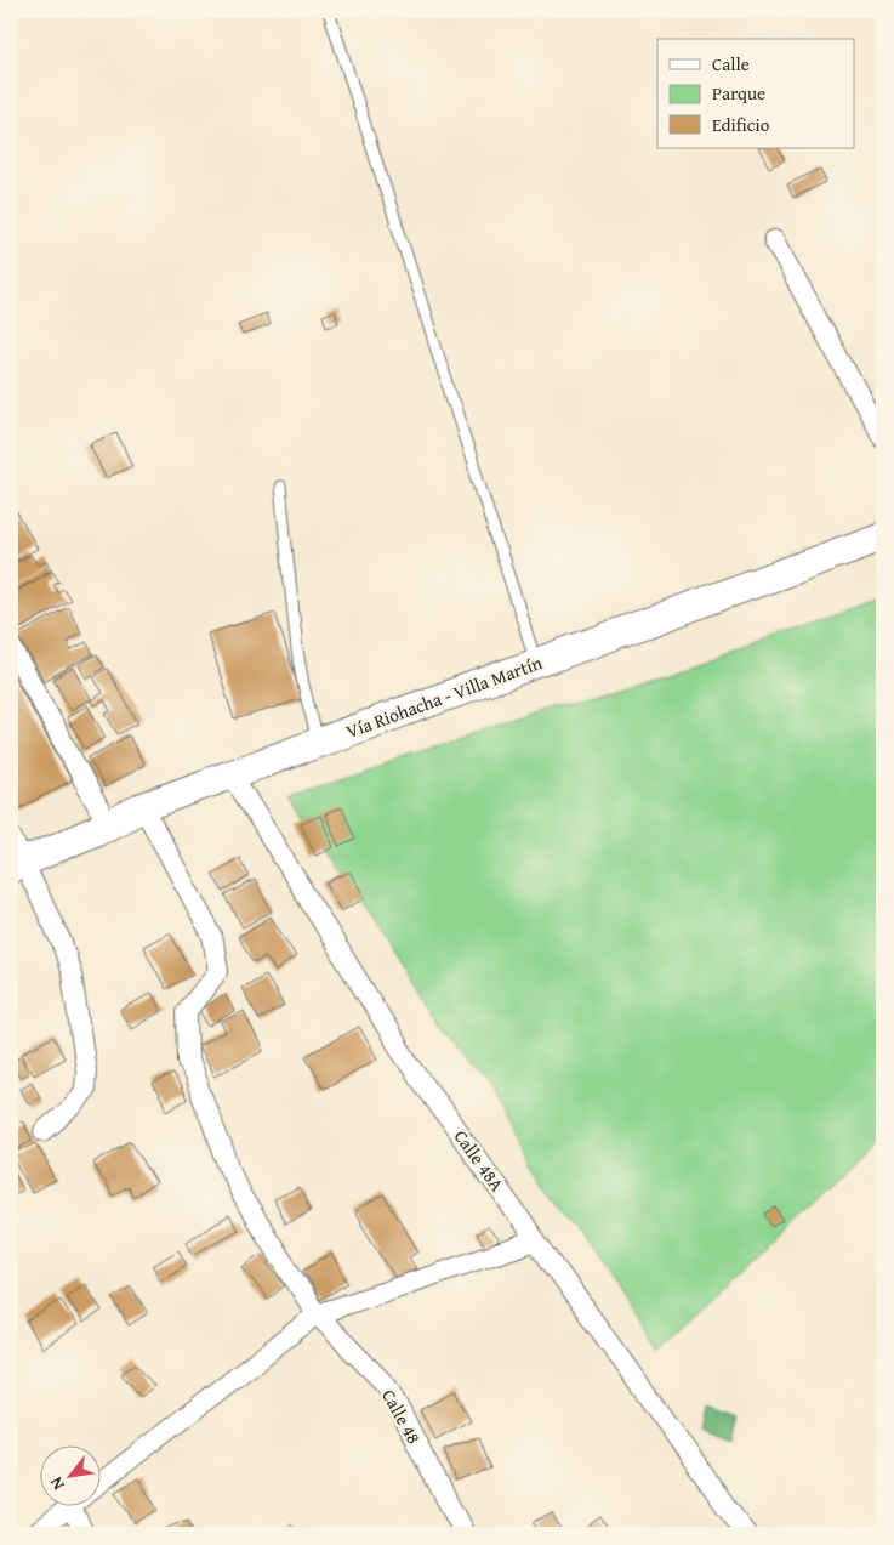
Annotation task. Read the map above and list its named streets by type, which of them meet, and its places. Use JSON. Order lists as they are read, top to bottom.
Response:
{
  "streets": {
    "main road": ["Vía Riohacha - Villa Martín"],
    "street": ["Calle 48A", "Calle 48"]
  },
  "crossings": [
    ["Vía Riohacha - Villa Martín", "Calle 48A"],
    ["Vía Riohacha - Villa Martín", "Calle 48"]
  ],
  "legend": ["Calle", "Parque", "Edificio"],
  "north": "bottom left"
}
